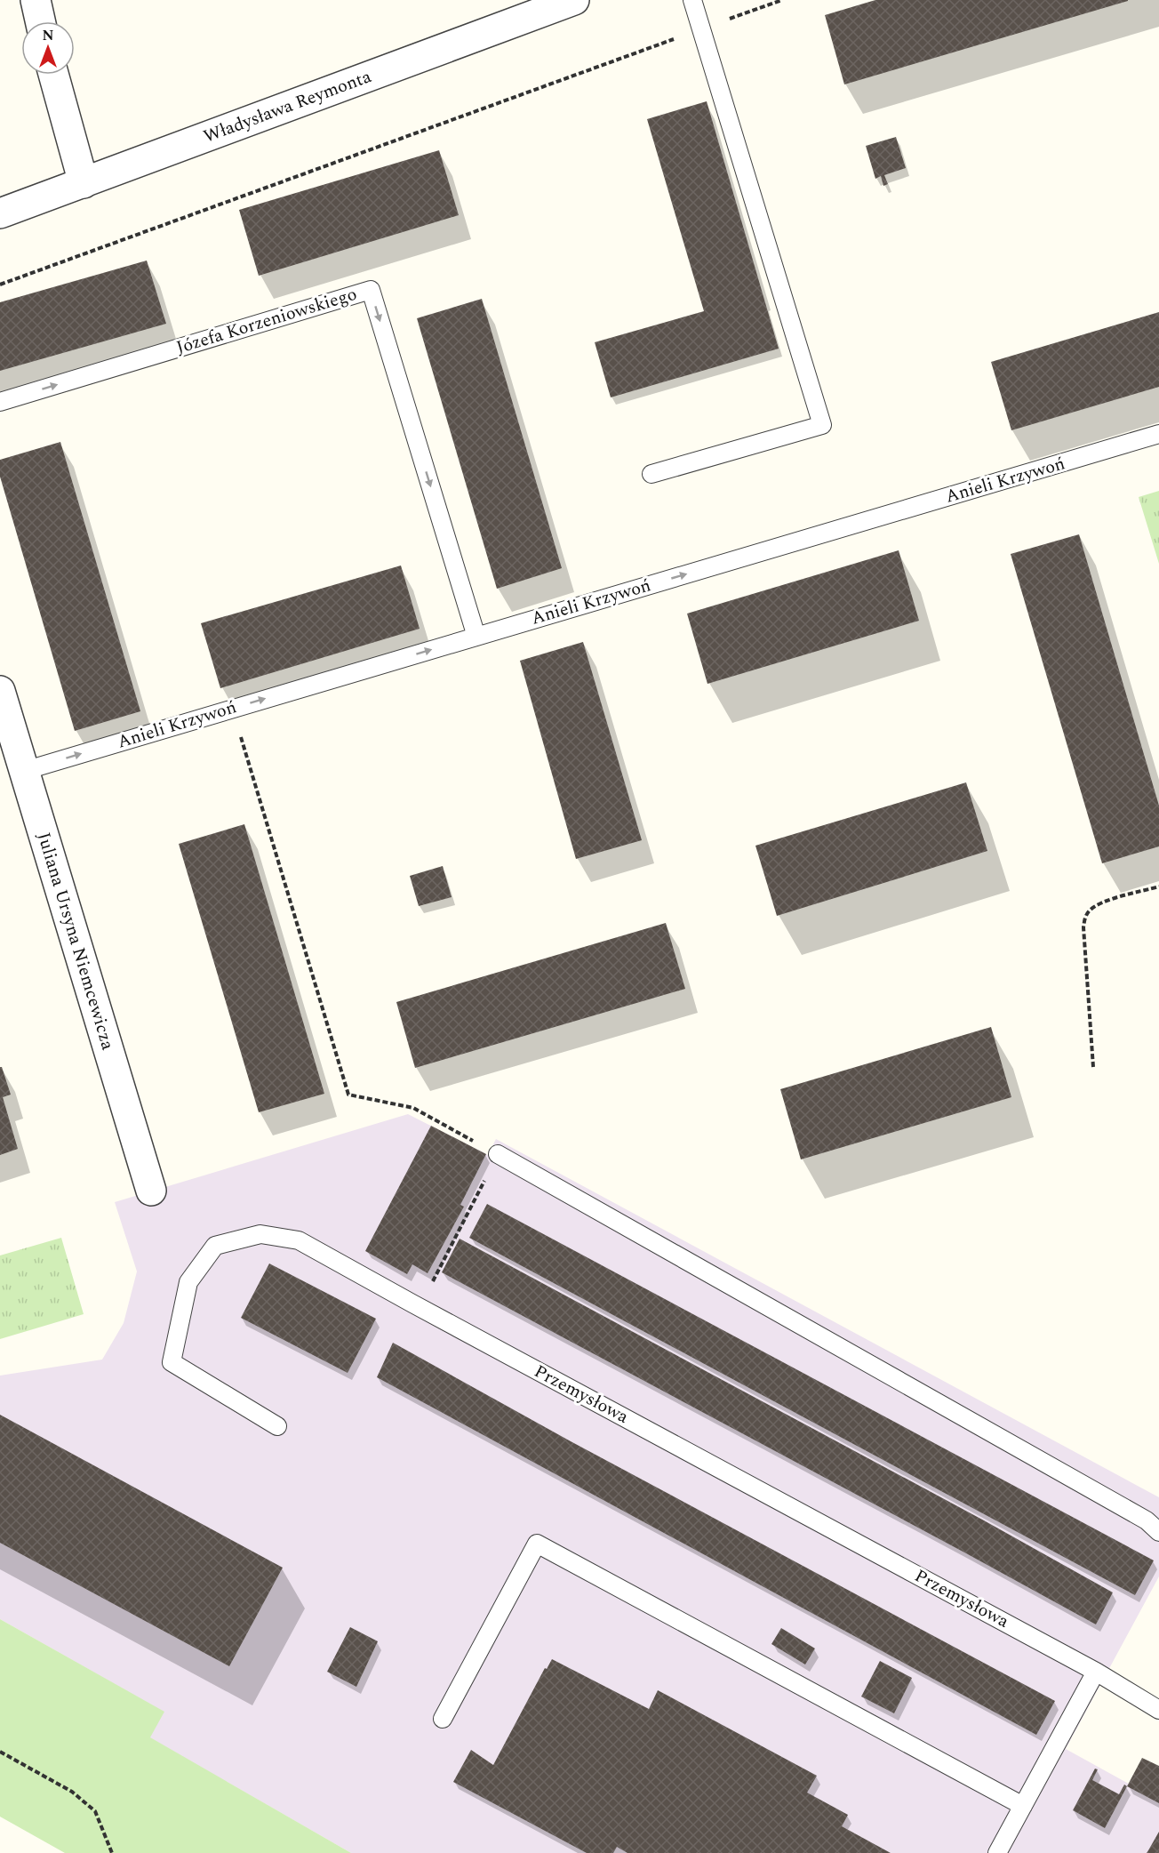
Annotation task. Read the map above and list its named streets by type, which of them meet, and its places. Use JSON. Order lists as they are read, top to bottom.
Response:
{
  "streets": {
    "street": ["Władysława Reymonta", "Juliana Ursyna Niemcewicza"],
    "lane": ["Józefa Korzeniowskiego", "Anieli Krzywoń", "Przemysłowa"]
  },
  "crossings": [
    ["Józefa Korzeniowskiego", "Anieli Krzywoń"],
    ["Anieli Krzywoń", "Juliana Ursyna Niemcewicza"]
  ],
  "one_way": ["Anieli Krzywoń"],
  "north": "top"
}
